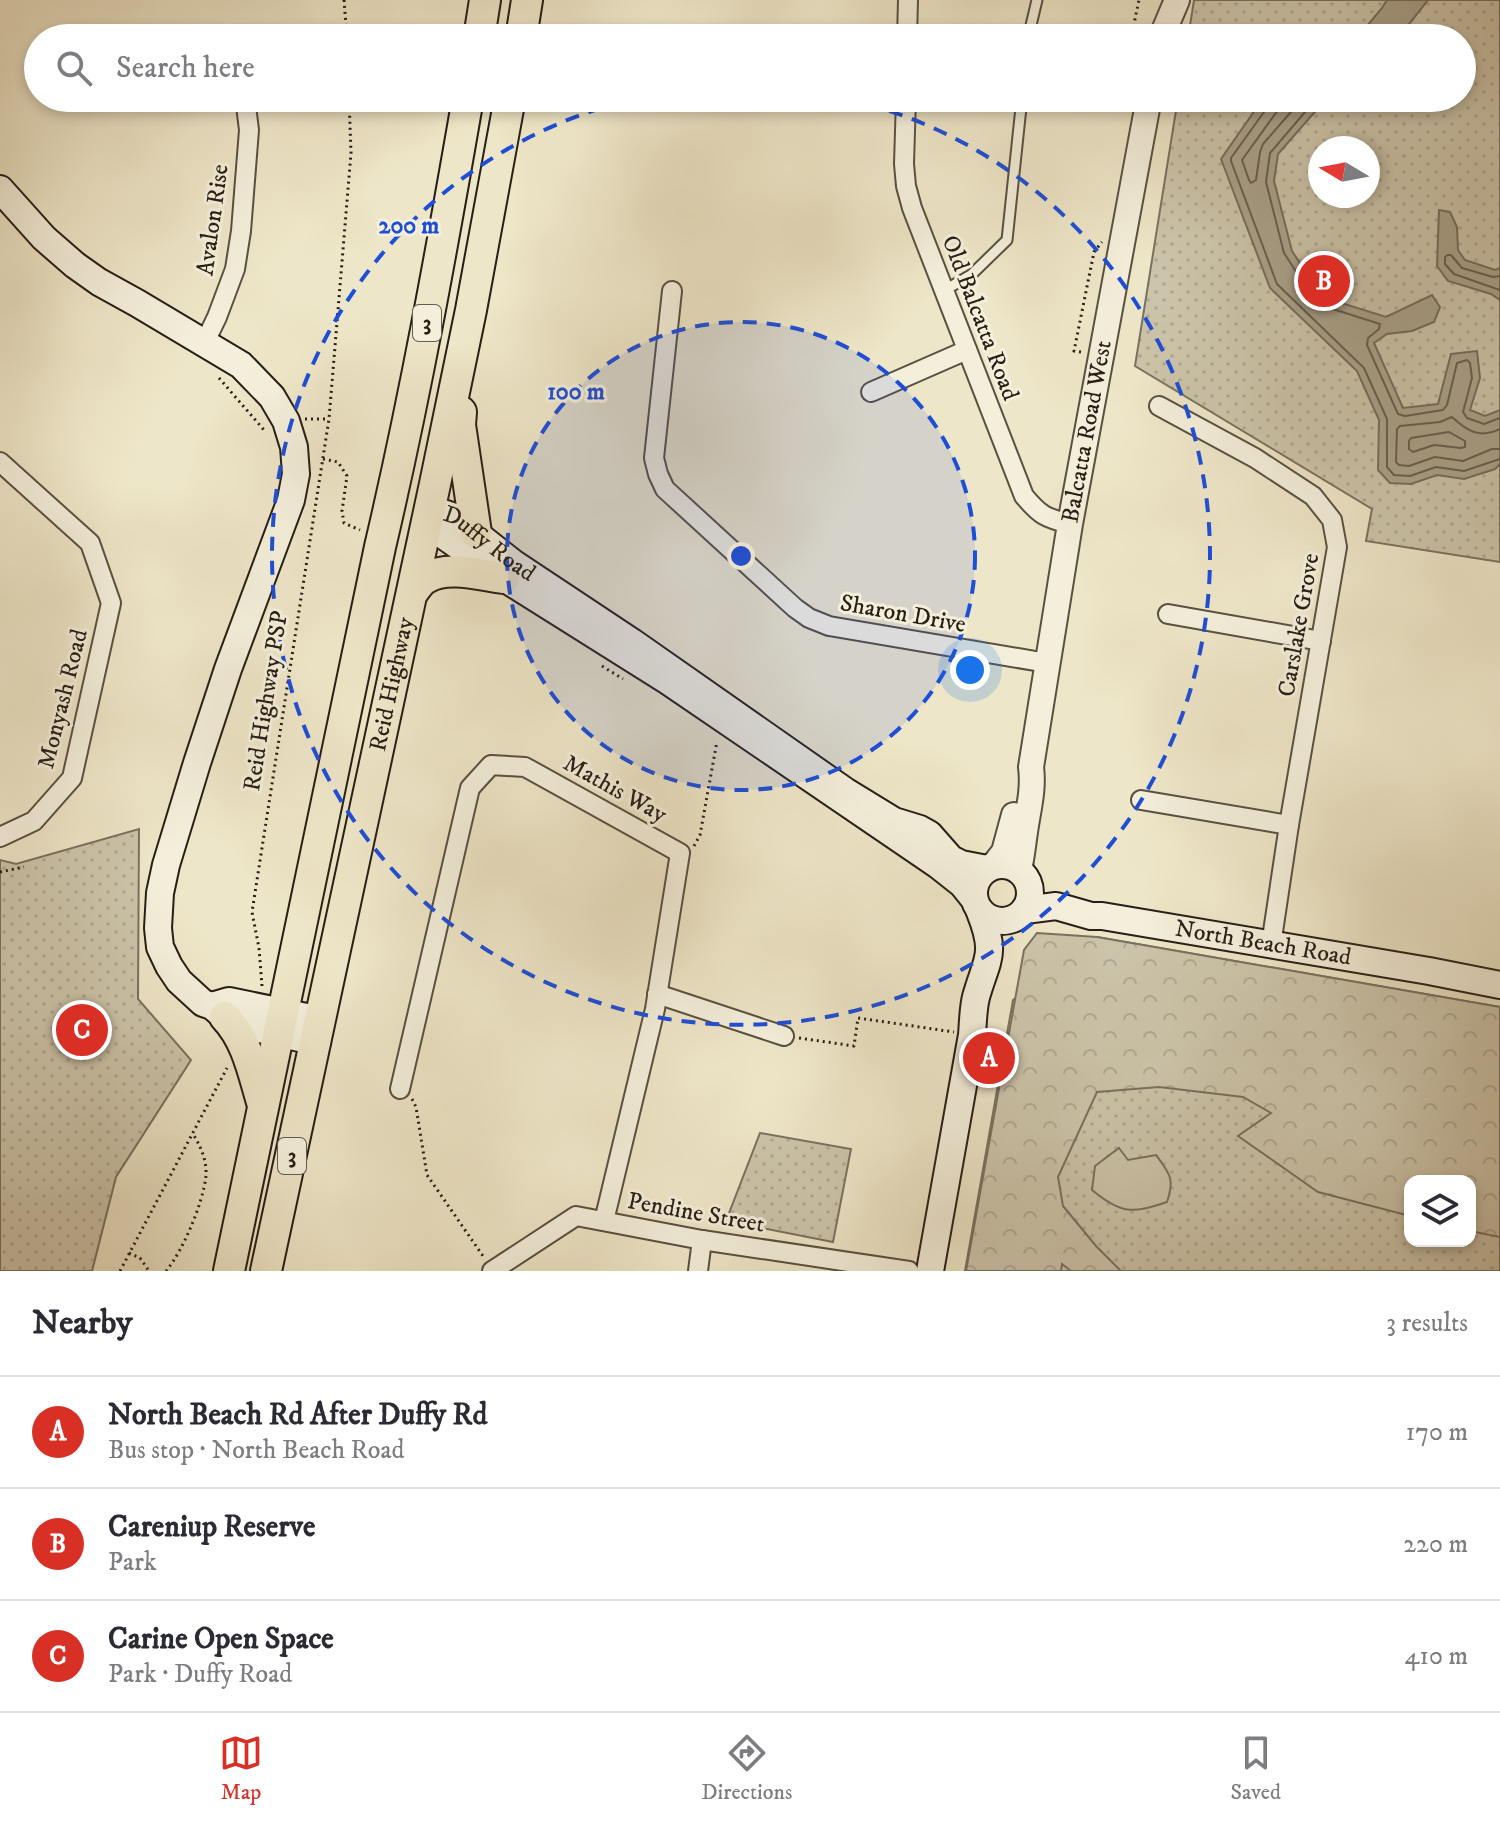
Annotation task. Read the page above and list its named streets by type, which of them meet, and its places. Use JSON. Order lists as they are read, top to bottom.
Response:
{
  "streets": {
    "highway": ["3", "Reid Highway"],
    "main road": ["Duffy Road", "North Beach Road"],
    "street": [
      "Avalon Rise",
      "Old Balcatta Road",
      "Balcatta Road West",
      "Sharon Drive",
      "Carslake Grove",
      "Monyash Road",
      "Mathis Way",
      "Pendine Street"
    ],
    "path": ["Reid Highway PSP"]
  },
  "crossings": [
    ["Old Balcatta Road", "Balcatta Road West"],
    ["Balcatta Road West", "Duffy Road"],
    ["Balcatta Road West", "Sharon Drive"],
    ["Balcatta Road West", "North Beach Road"],
    ["Duffy Road", "Reid Highway"],
    ["Duffy Road", "North Beach Road"],
    ["Carslake Grove", "North Beach Road"],
    ["Reid Highway", "Reid Highway PSP"],
    ["Mathis Way", "Pendine Street"]
  ],
  "north": "left",
  "page": {
    "search": "Search here",
    "pins": ["B", "C", "A"],
    "heading": ["Nearby", "3 results"],
    "list": [
      {
        "mark": "A",
        "name": "North Beach Rd After Duffy Rd",
        "note": "Bus stop · North Beach Road",
        "value": "170 m"
      },
      {
        "mark": "B",
        "name": "Careniup Reserve",
        "note": "Park",
        "value": "220 m"
      },
      {
        "mark": "C",
        "name": "Carine Open Space",
        "note": "Park · Duffy Road",
        "value": "410 m"
      }
    ],
    "nav": ["Map", "Directions", "Saved"]
  },
  "rings": ["200 m", "100 m"]
}
